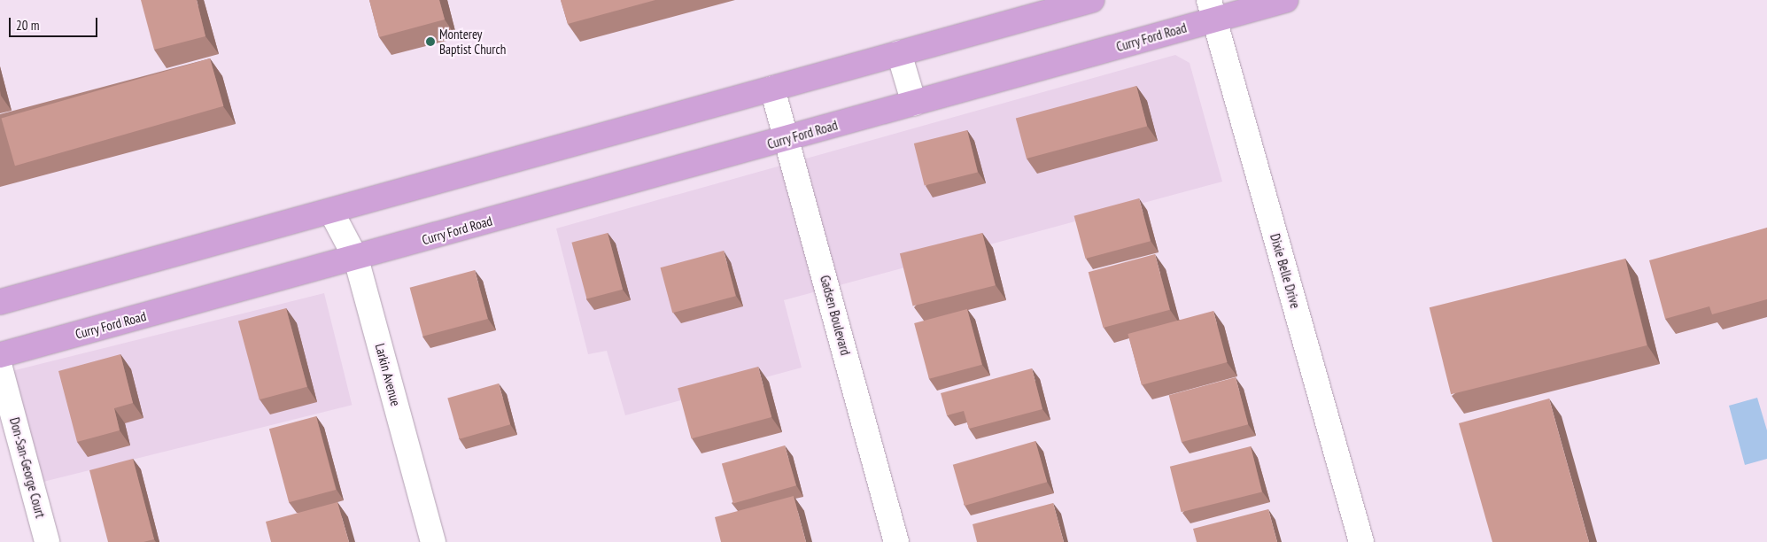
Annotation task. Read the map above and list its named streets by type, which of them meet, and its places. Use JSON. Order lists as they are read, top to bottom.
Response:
{
  "streets": {
    "main road": ["Curry Ford Road"],
    "street": [
      "Dixie Belle Drive",
      "Gadsen Boulevard",
      "Larkin Avenue",
      "Don-San-George Court"
    ]
  },
  "crossings": [
    ["Curry Ford Road", "Dixie Belle Drive"],
    ["Curry Ford Road", "Gadsen Boulevard"],
    ["Curry Ford Road", "Larkin Avenue"]
  ],
  "places": ["Monterey Baptist Church"],
  "scale_bar": "20 m"
}
